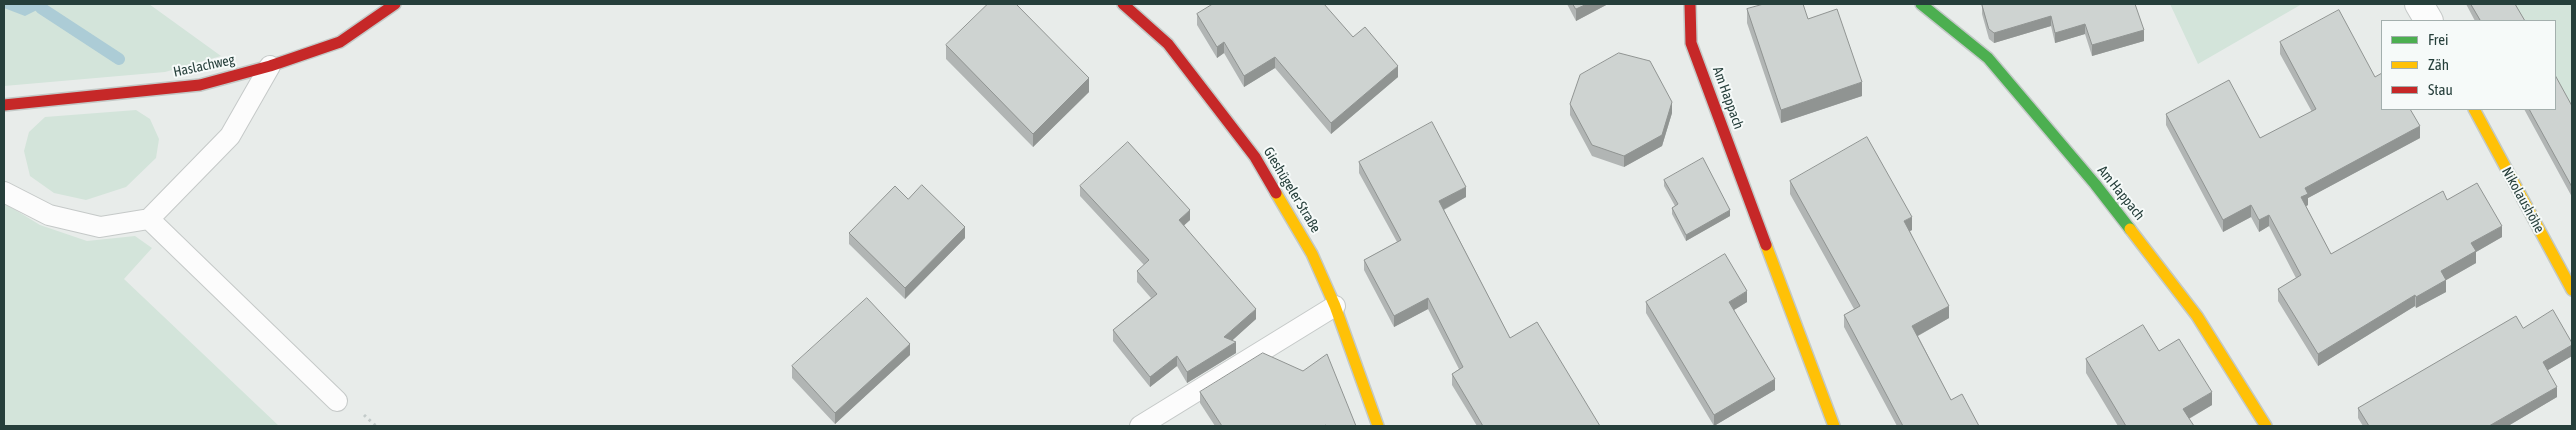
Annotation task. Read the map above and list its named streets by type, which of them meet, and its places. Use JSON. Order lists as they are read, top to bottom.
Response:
{
  "streets": {
    "street": [
      "Haslachweg",
      "Am Happach",
      "Gieshügeler Straße",
      "Nikolaushöhe"
    ]
  },
  "legend": ["Frei", "Zäh", "Stau"]
}
